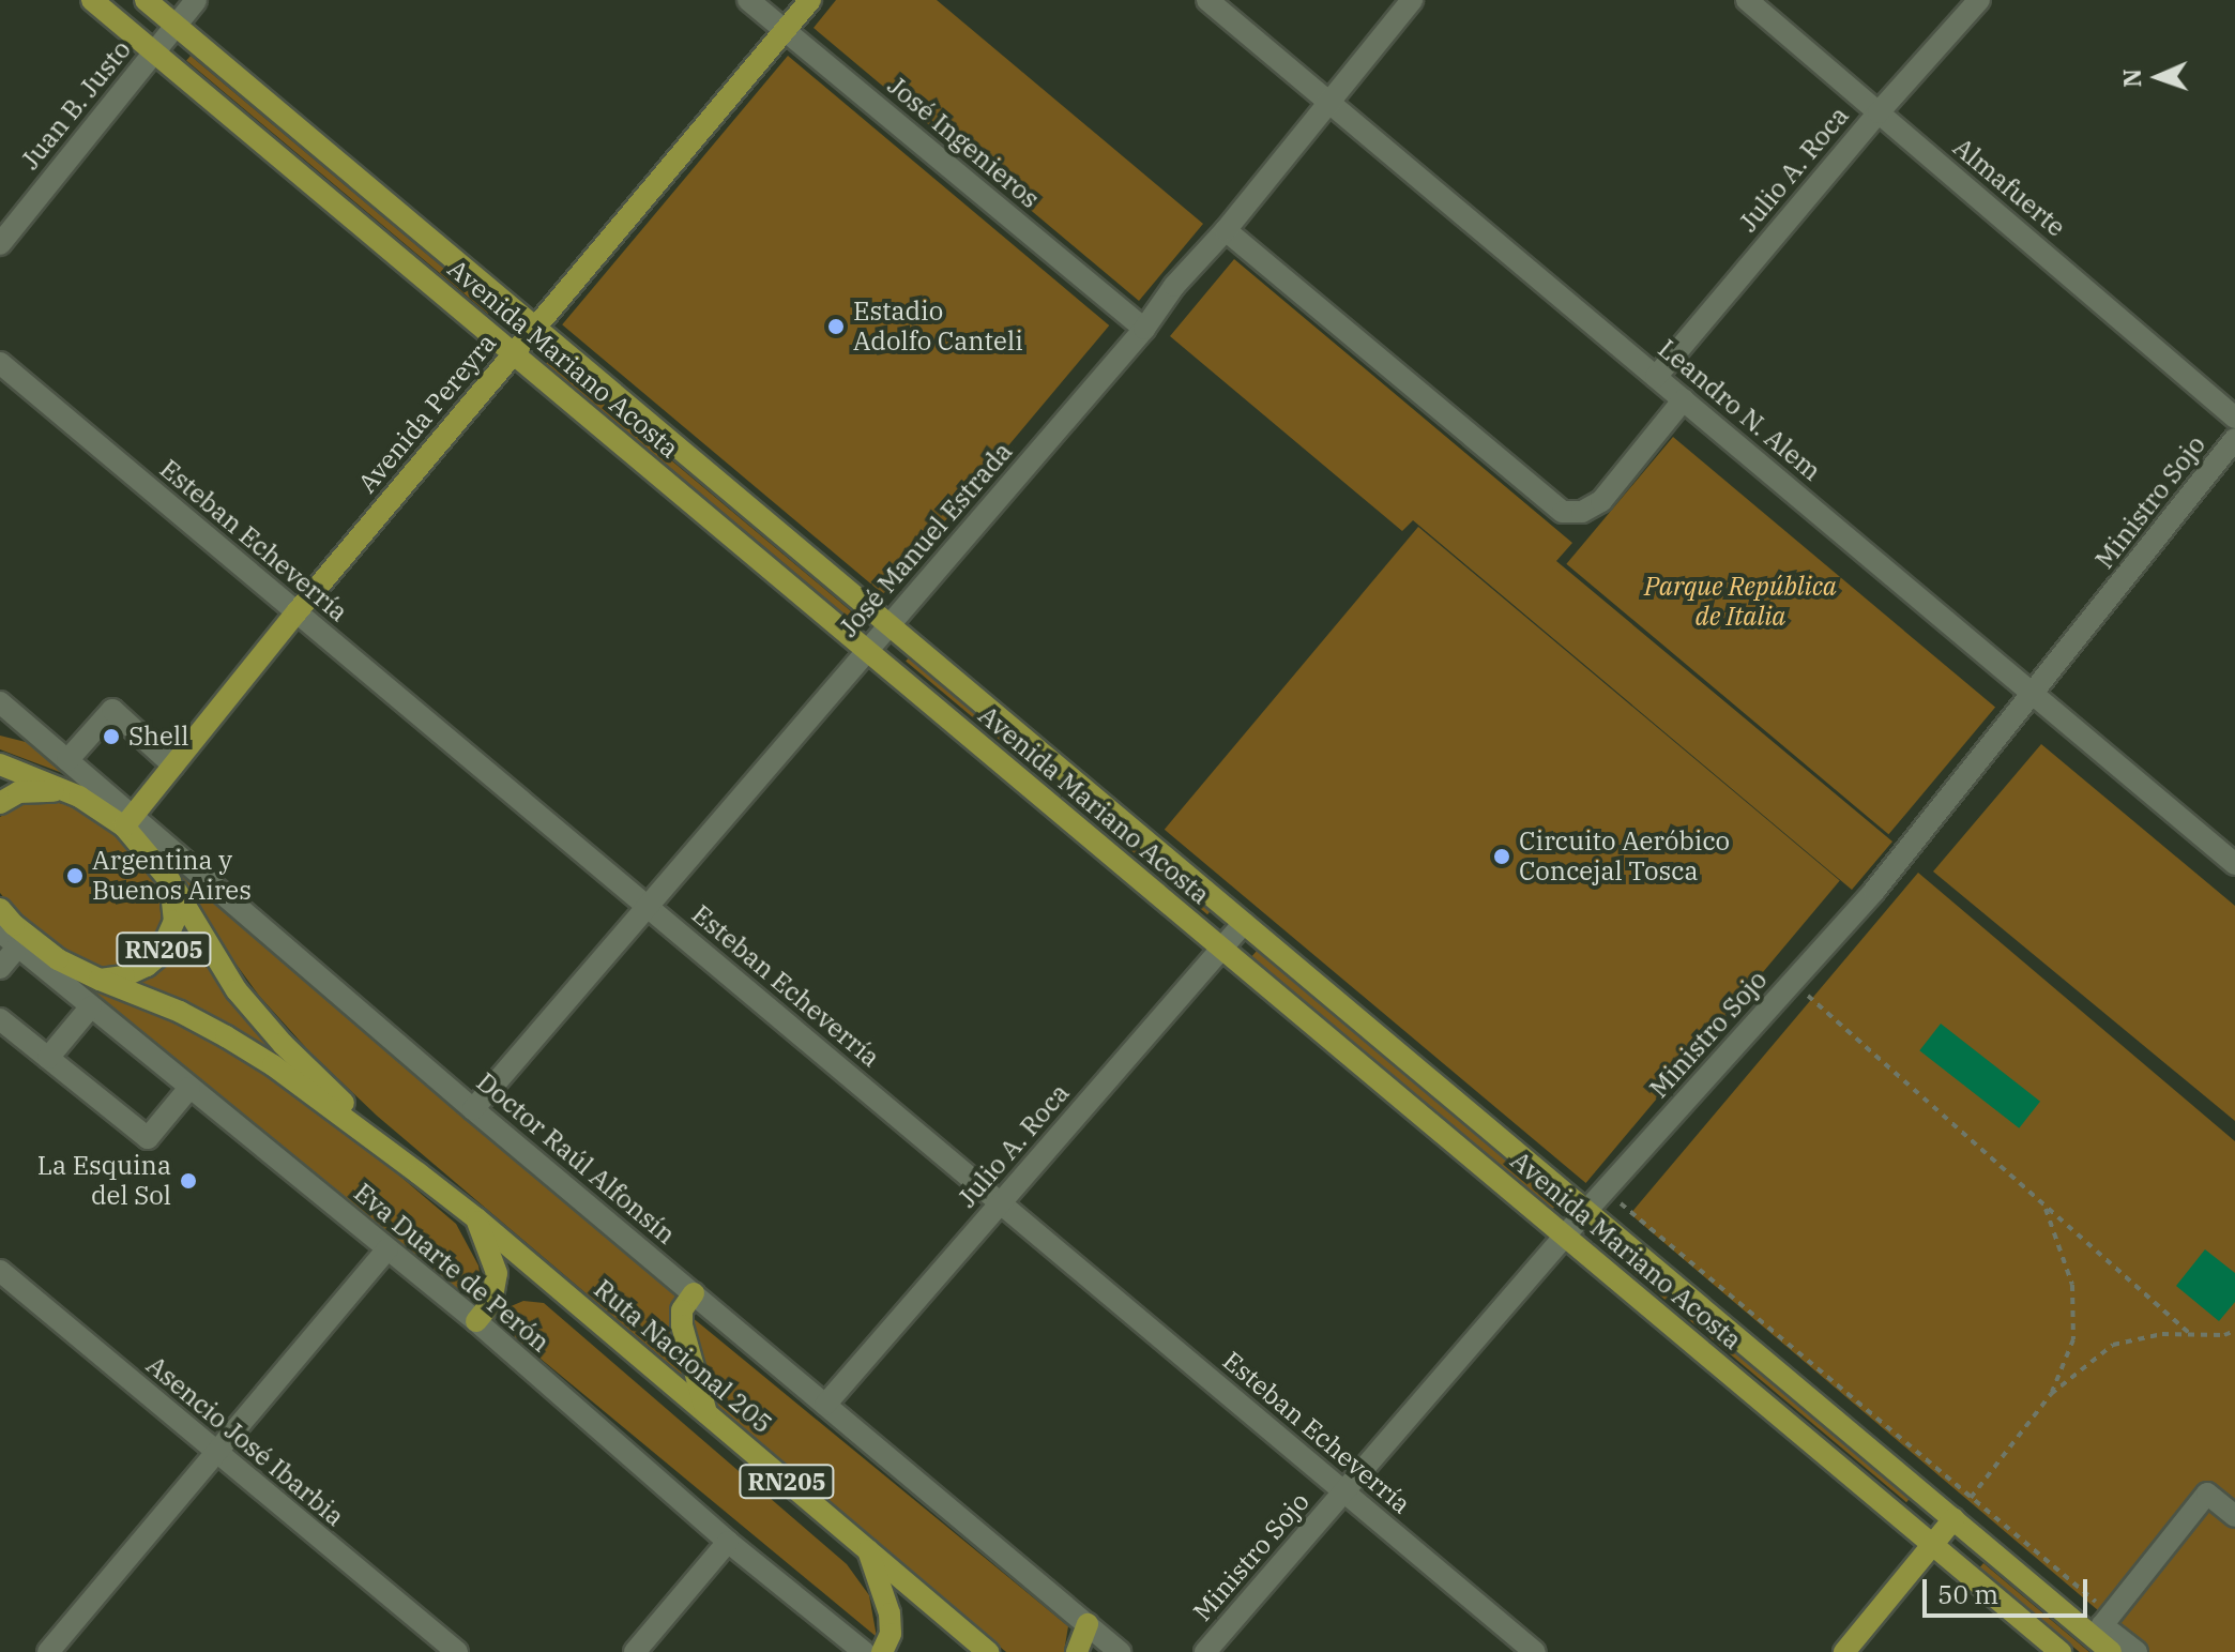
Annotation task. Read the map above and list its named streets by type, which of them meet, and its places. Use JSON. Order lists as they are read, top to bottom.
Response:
{
  "streets": {
    "main road": [
      "Avenida Mariano Acosta",
      "Avenida Pereyra",
      "RN205",
      "Ruta Nacional 205"
    ],
    "street": [
      "Juan B. Justo",
      "José Ingenieros",
      "Julio A. Roca",
      "Almafuerte",
      "Leandro N. Alem",
      "Ministro Sojo",
      "José Manuel Estrada",
      "Esteban Echeverría",
      "Doctor Raúl Alfonsín",
      "Eva Duarte de Perón",
      "Asencio José Ibarbia"
    ]
  },
  "crossings": [
    ["Juan B. Justo", "Avenida Mariano Acosta"],
    ["José Ingenieros", "Avenida Pereyra"],
    ["José Ingenieros", "José Manuel Estrada"],
    ["Julio A. Roca", "Almafuerte"],
    ["Julio A. Roca", "Avenida Mariano Acosta"],
    ["Julio A. Roca", "Leandro N. Alem"],
    ["Julio A. Roca", "Esteban Echeverría"],
    ["Julio A. Roca", "Doctor Raúl Alfonsín"],
    ["Avenida Mariano Acosta", "Avenida Pereyra"],
    ["Avenida Mariano Acosta", "Ministro Sojo"],
    ["Avenida Mariano Acosta", "José Manuel Estrada"],
    ["Leandro N. Alem", "Ministro Sojo"],
    ["Leandro N. Alem", "José Manuel Estrada"],
    ["Avenida Pereyra", "Esteban Echeverría"],
    ["Avenida Pereyra", "Doctor Raúl Alfonsín"],
    ["Avenida Pereyra", "Ruta Nacional 205"],
    ["Ministro Sojo", "Esteban Echeverría"],
    ["José Manuel Estrada", "Esteban Echeverría"],
    ["José Manuel Estrada", "Doctor Raúl Alfonsín"],
    ["RN205", "Ruta Nacional 205"],
    ["Doctor Raúl Alfonsín", "Ruta Nacional 205"],
    ["Eva Duarte de Perón", "Ruta Nacional 205"]
  ],
  "parks": ["Parque República de Italia"],
  "places": [
    "Estadio Adolfo Canteli",
    "Shell",
    "Circuito Aeróbico Concejal Tosca",
    "Argentina y Buenos Aires",
    "La Esquina del Sol"
  ],
  "scale_bar": "50 m",
  "north": "left"
}
